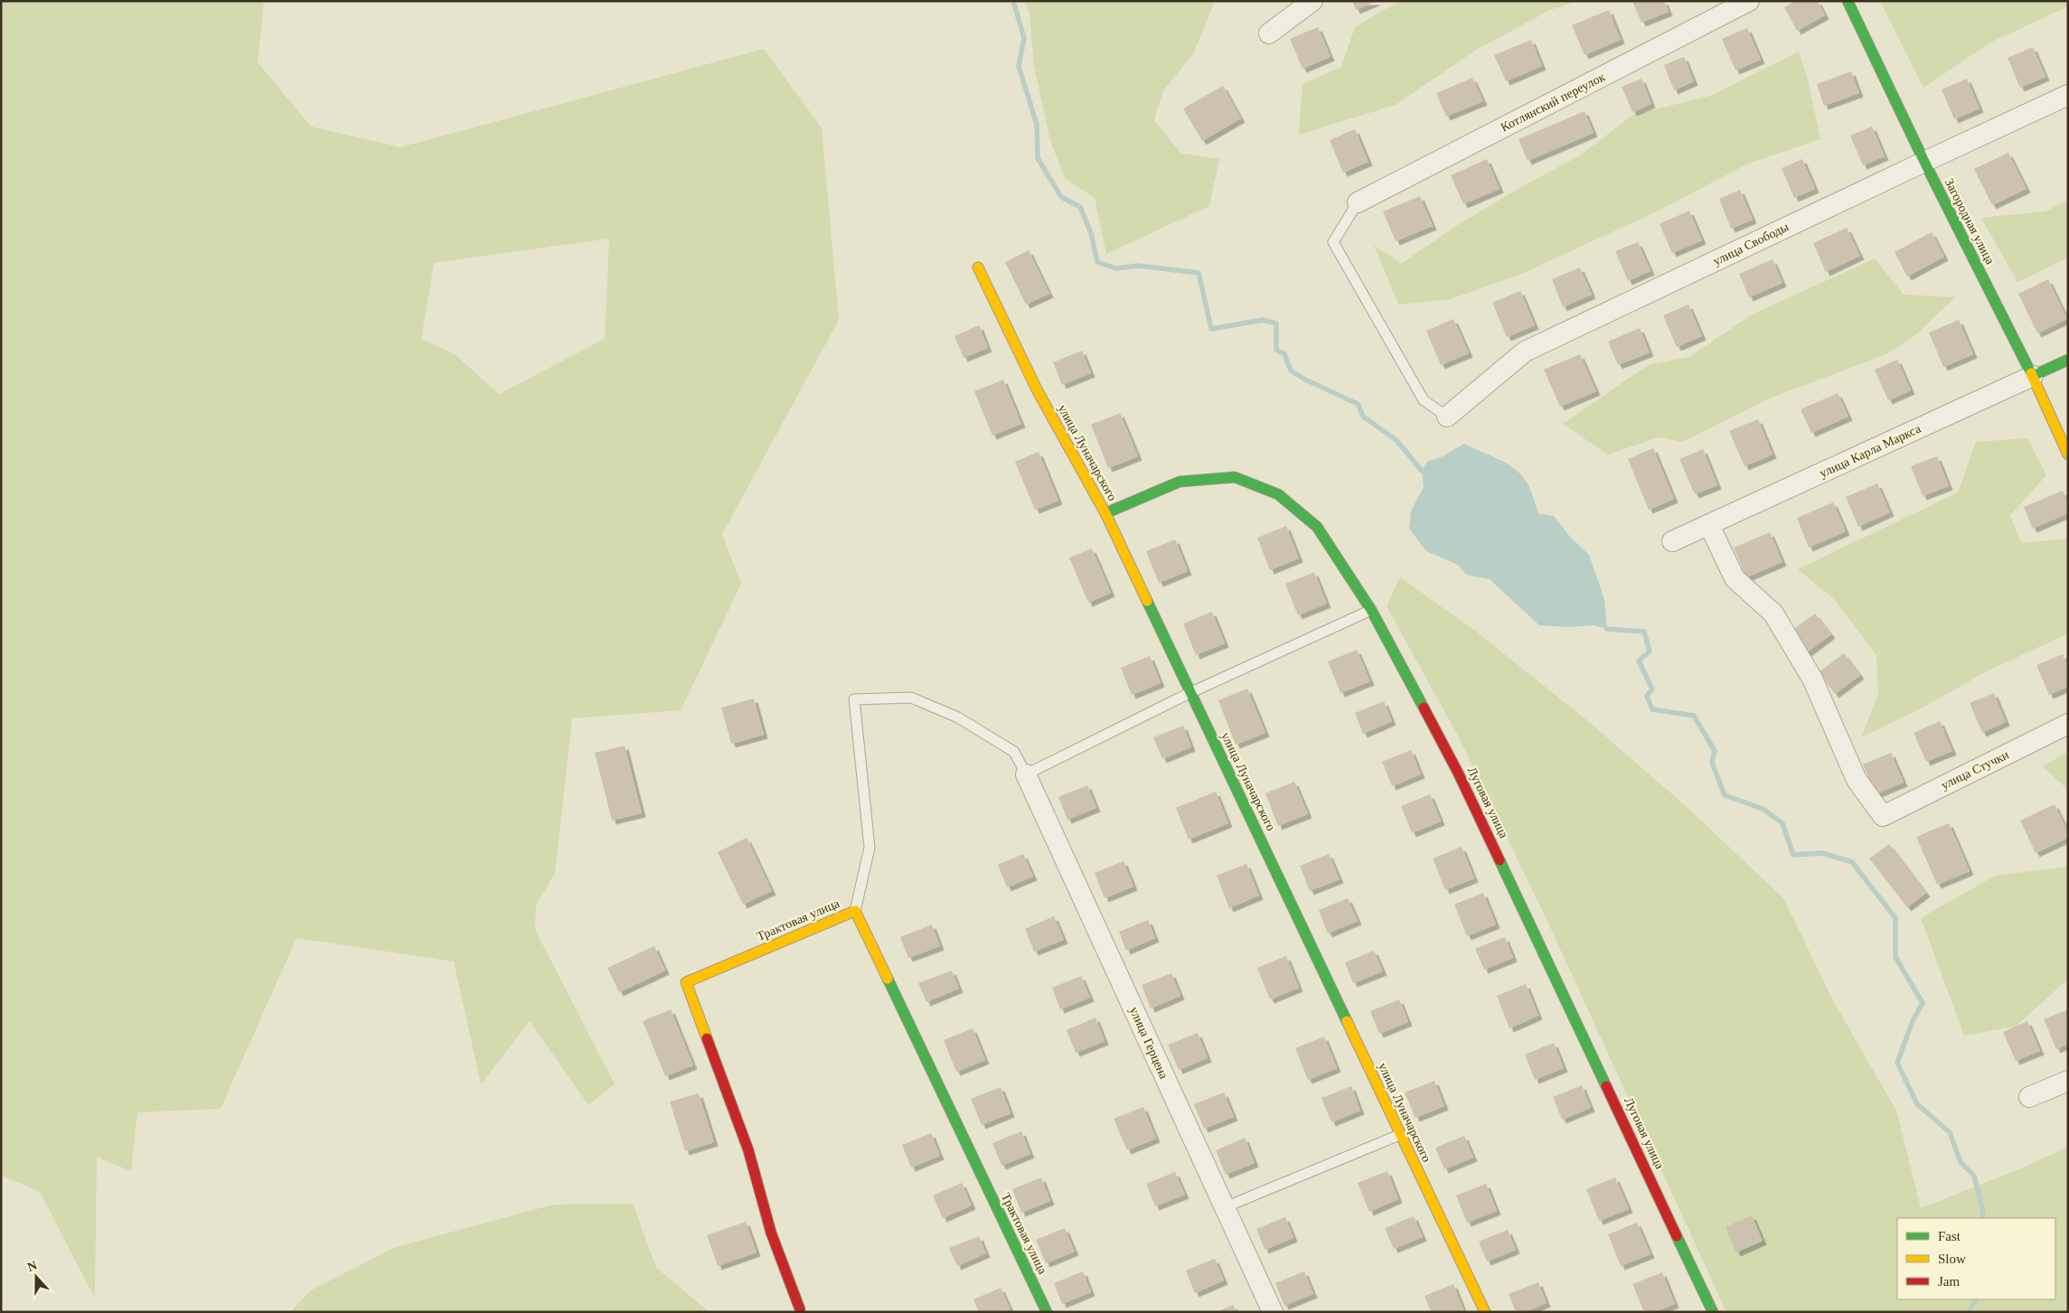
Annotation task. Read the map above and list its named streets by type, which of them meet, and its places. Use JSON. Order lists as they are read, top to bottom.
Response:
{
  "streets": {
    "street": [
      "Котлянский переулок",
      "Загородная улица",
      "улица Свободы",
      "улица Карла Маркса",
      "улица Луначарского",
      "улица Стучки",
      "Луговая улица",
      "Трактовая улица",
      "улица Герцена"
    ]
  },
  "crossings": [
    ["Загородная улица", "улица Свободы"],
    ["Загородная улица", "улица Карла Маркса"],
    ["улица Карла Маркса", "улица Стучки"],
    ["улица Луначарского", "Луговая улица"]
  ],
  "legend": ["Fast", "Slow", "Jam"],
  "north": "top"
}
